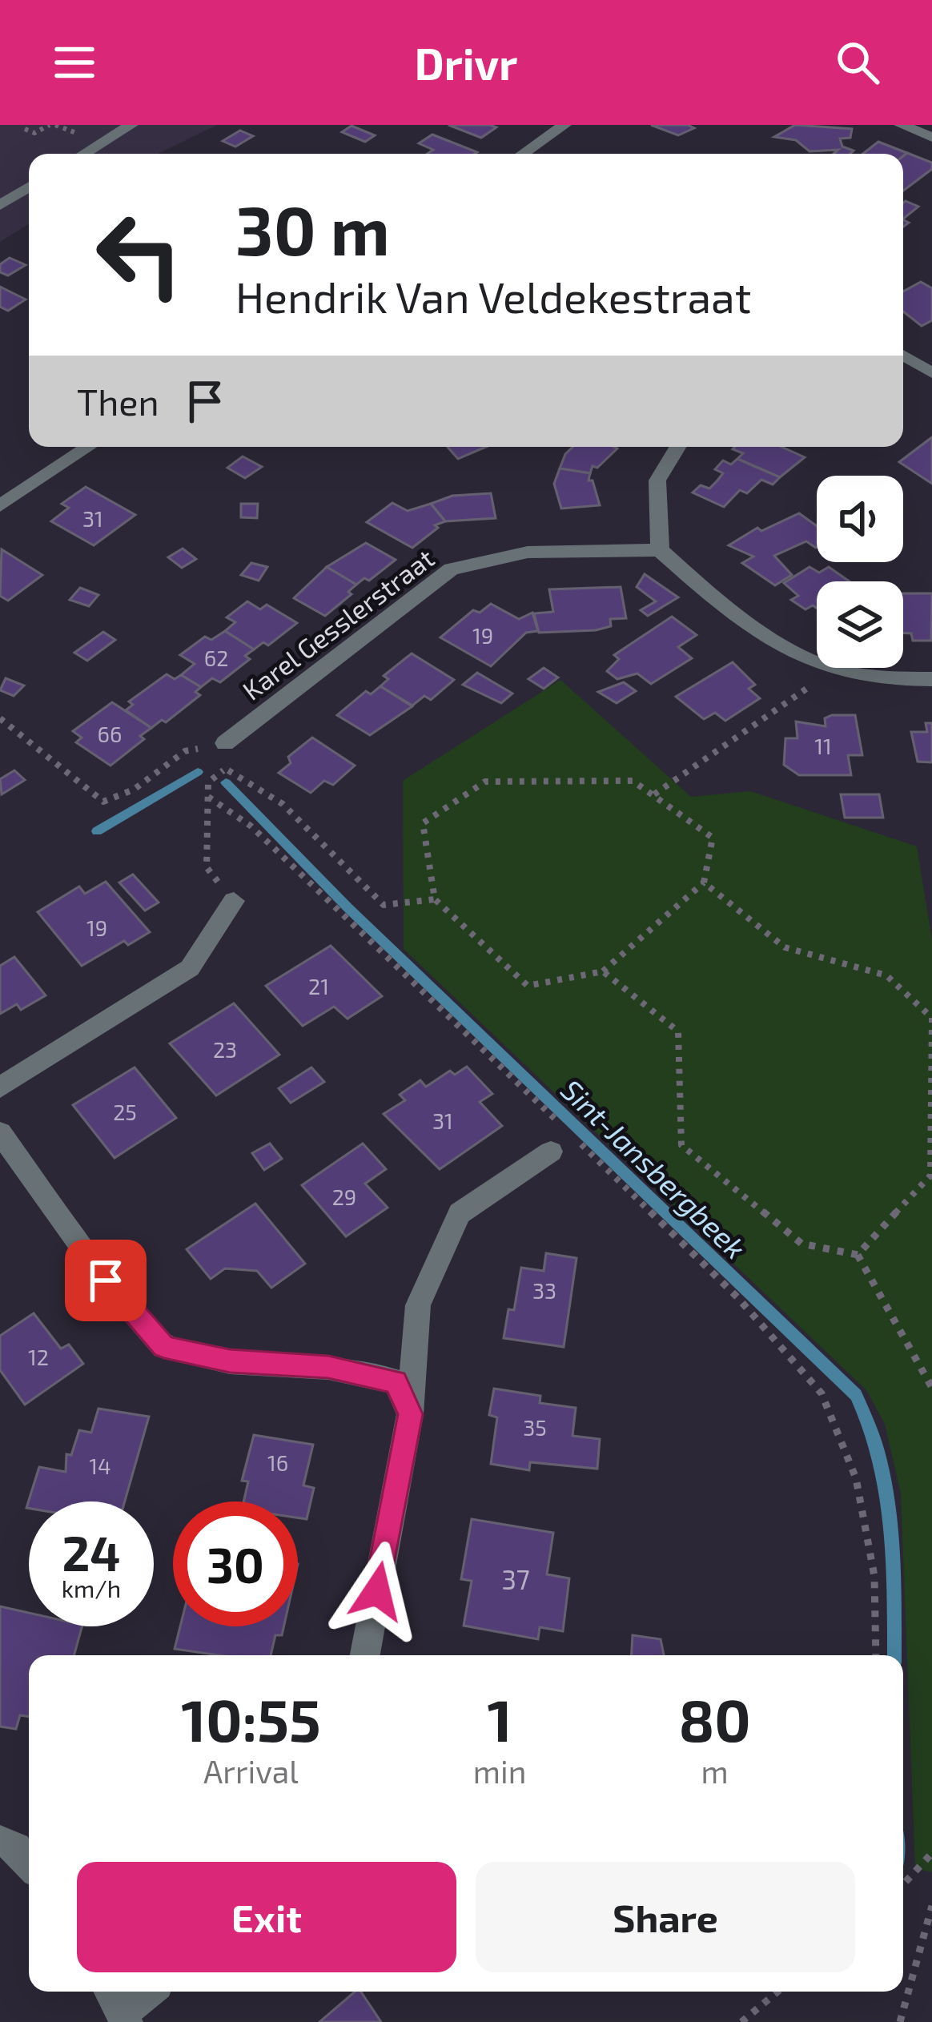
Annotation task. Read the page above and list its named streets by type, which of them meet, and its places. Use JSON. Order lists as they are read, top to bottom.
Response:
{
  "streets": {
    "street": ["Karel Gesslerstraat"]
  },
  "water": ["Sint-Jansbergbeek"],
  "house_numbers": [
    "31",
    "19",
    "62",
    "66",
    "11",
    "19",
    "21",
    "23",
    "25",
    "31",
    "29",
    "33",
    "12",
    "35",
    "16",
    "14",
    "37"
  ],
  "page": {
    "header": "Drivr",
    "turn": ["30 m", "Hendrik Van Veldekestraat"],
    "then": "Then",
    "speed": "24 km/h",
    "limit": "30",
    "eta": [
      "10:55",
      "Arrival",
      "1",
      "min",
      "80",
      "m"
    ],
    "buttons": ["Exit", "Share"]
  }
}
